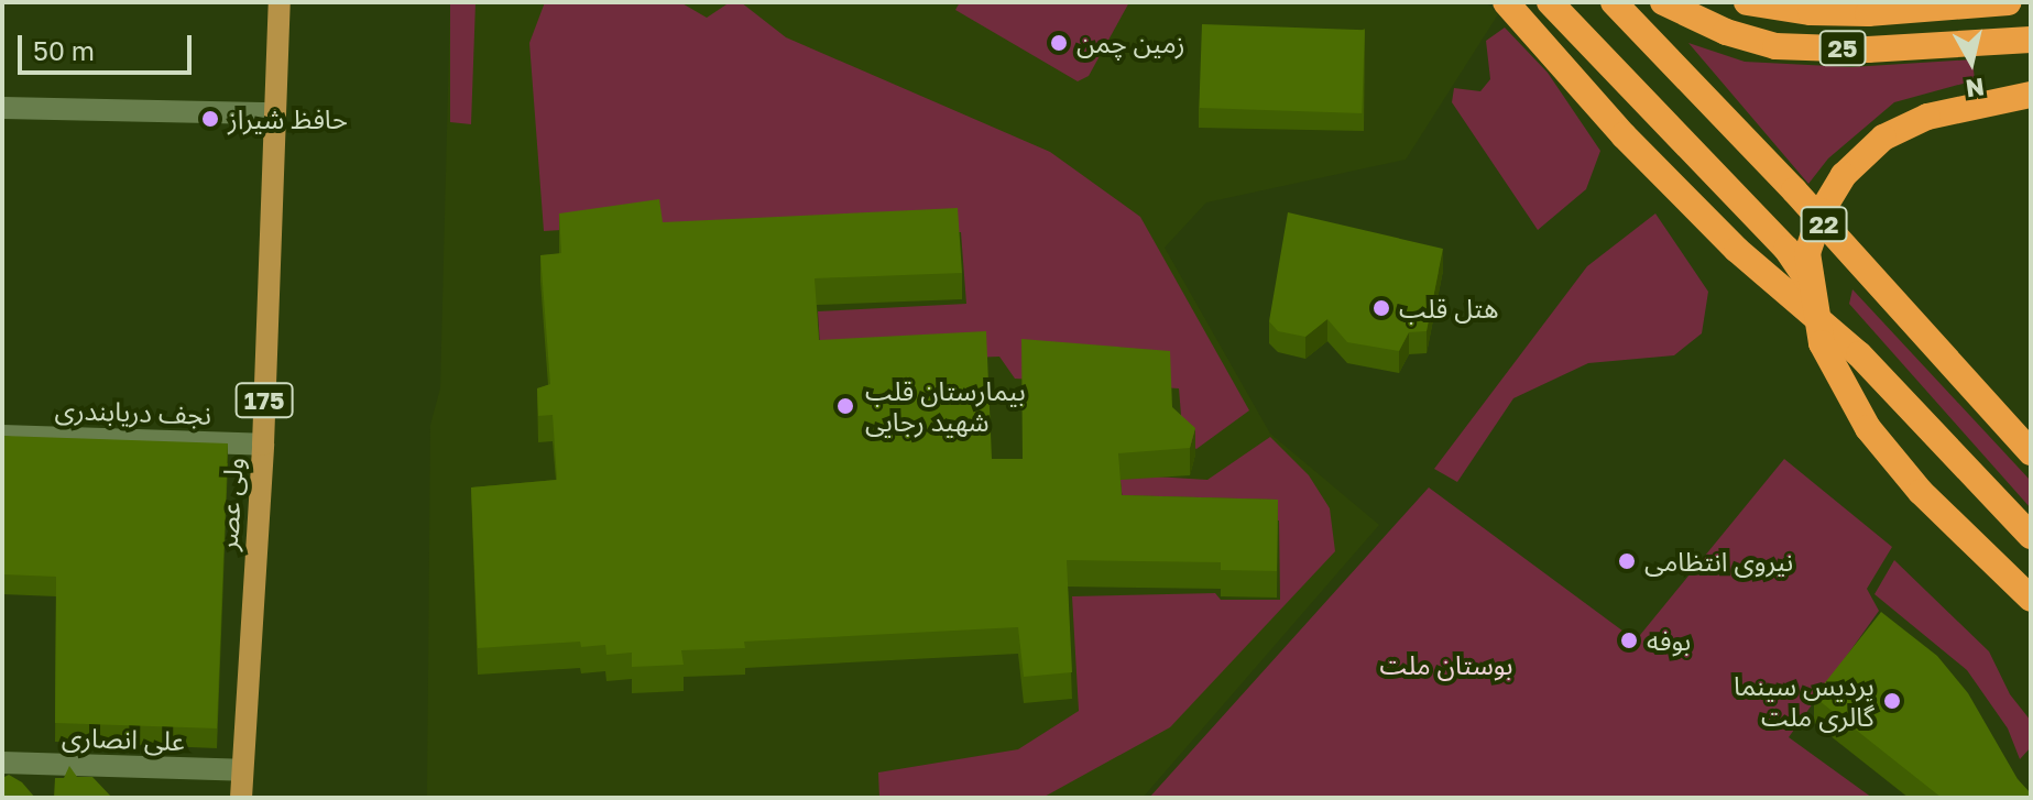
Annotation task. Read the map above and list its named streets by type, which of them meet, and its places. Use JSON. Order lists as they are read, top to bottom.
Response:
{
  "streets": {
    "highway": ["25", "22"],
    "main road": ["175", "ولی عصر"],
    "street": ["نجف دریابندری", "علی انصاری"]
  },
  "crossings": [
    ["نجف دریابندری", "ولی عصر"],
    ["ولی عصر", "علی انصاری"]
  ],
  "parks": ["بوستان ملت"],
  "places": [
    "زمین چمن",
    "حافظ شیراز",
    "هتل قلب",
    "بیمارستان قلب شهید رجایی",
    "نیروی انتظامی",
    "بوفه",
    "پردیس سینما گالری ملت"
  ],
  "scale_bar": "50 m",
  "north": "bottom"
}
